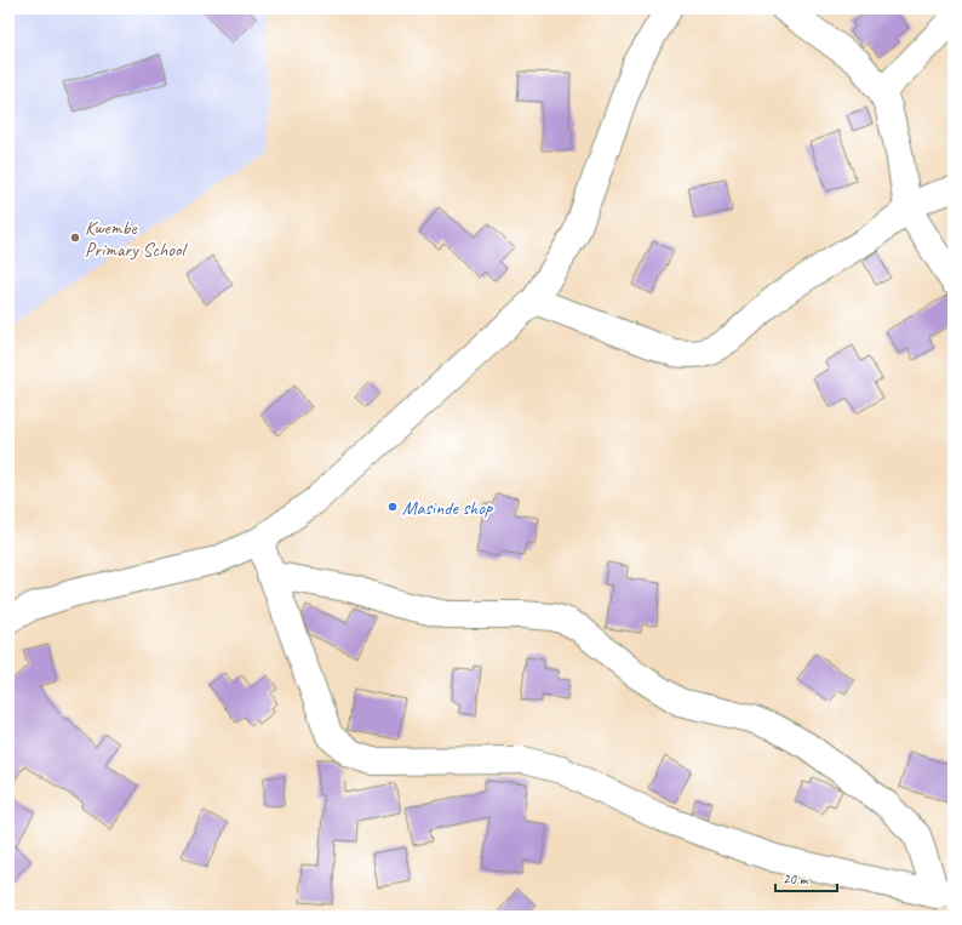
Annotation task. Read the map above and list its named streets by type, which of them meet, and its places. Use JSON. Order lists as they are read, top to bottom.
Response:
{
  "places": ["Kwembe Primary School", "Masinde shop"],
  "scale_bar": "20 m"
}
